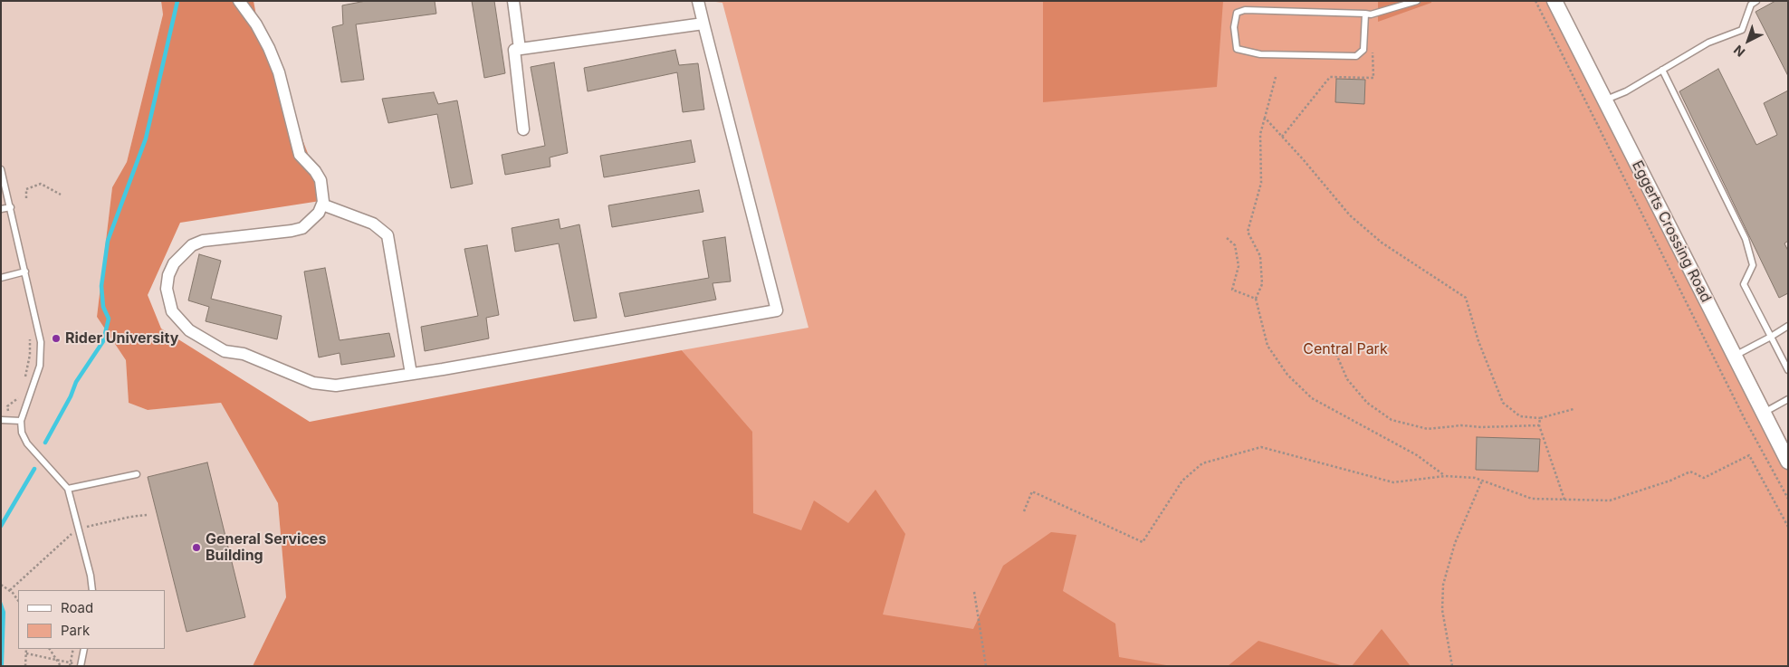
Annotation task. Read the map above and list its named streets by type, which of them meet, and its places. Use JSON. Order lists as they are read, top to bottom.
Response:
{
  "streets": {
    "street": ["Eggerts Crossing Road"]
  },
  "parks": ["Central Park"],
  "places": ["Rider University", "General Services Building"],
  "legend": ["Road", "Park"],
  "north": "bottom left"
}
